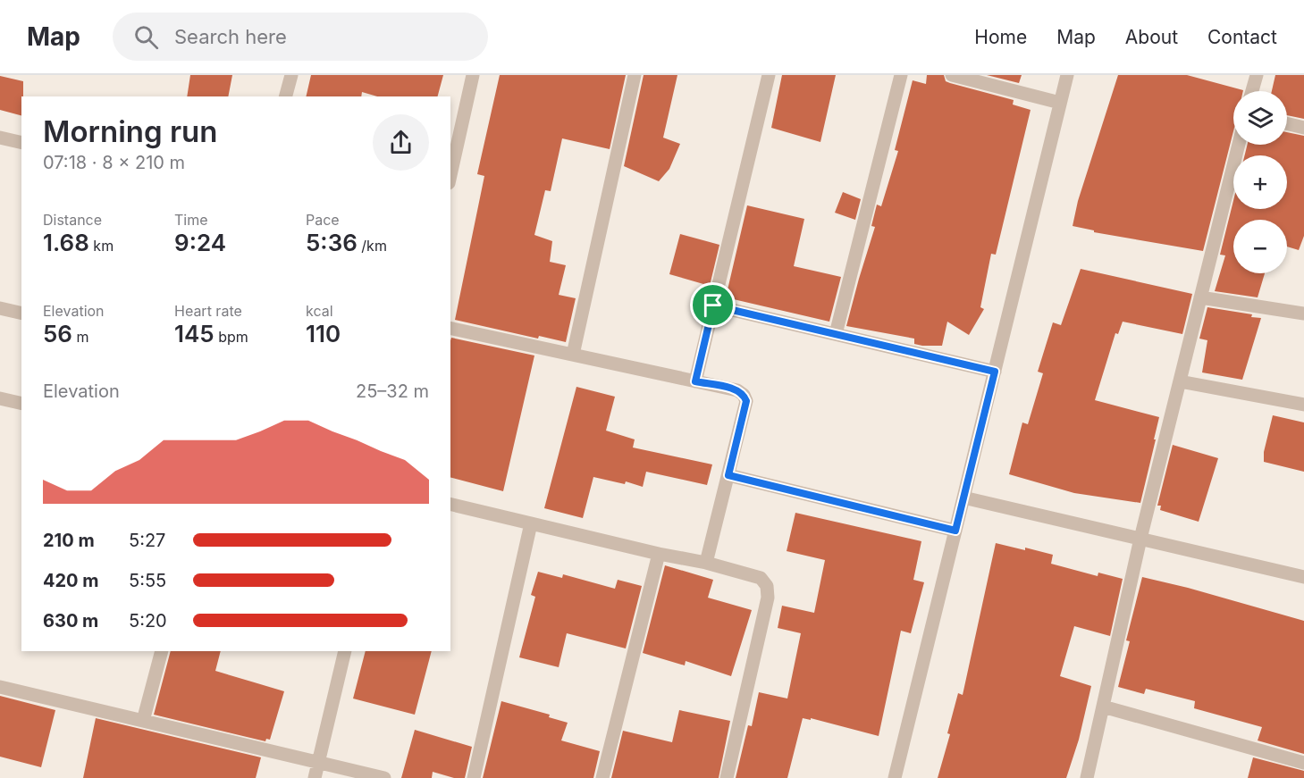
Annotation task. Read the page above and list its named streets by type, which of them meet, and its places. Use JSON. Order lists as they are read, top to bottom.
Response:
{
  "page": {
    "header": "Map",
    "search": "Search here",
    "nav": [
      "Home",
      "Map",
      "About",
      "Contact"
    ],
    "map_buttons": ["+", "−"],
    "heading": ["Morning run", "07:18 · 8 × 210 m"],
    "stats": [
      ["Distance", "1.68 km"],
      ["Time", "9:24"],
      ["Pace", "5:36 /km"],
      ["Elevation", "56 m"],
      ["Heart rate", "145 bpm"],
      ["kcal", "110"]
    ],
    "chart": ["Elevation", "25–32 m"],
    "list": [
      {
        "name": "210 m",
        "note": "5:27"
      },
      {
        "name": "420 m",
        "note": "5:55"
      },
      {
        "name": "630 m",
        "note": "5:20"
      }
    ]
  }
}
